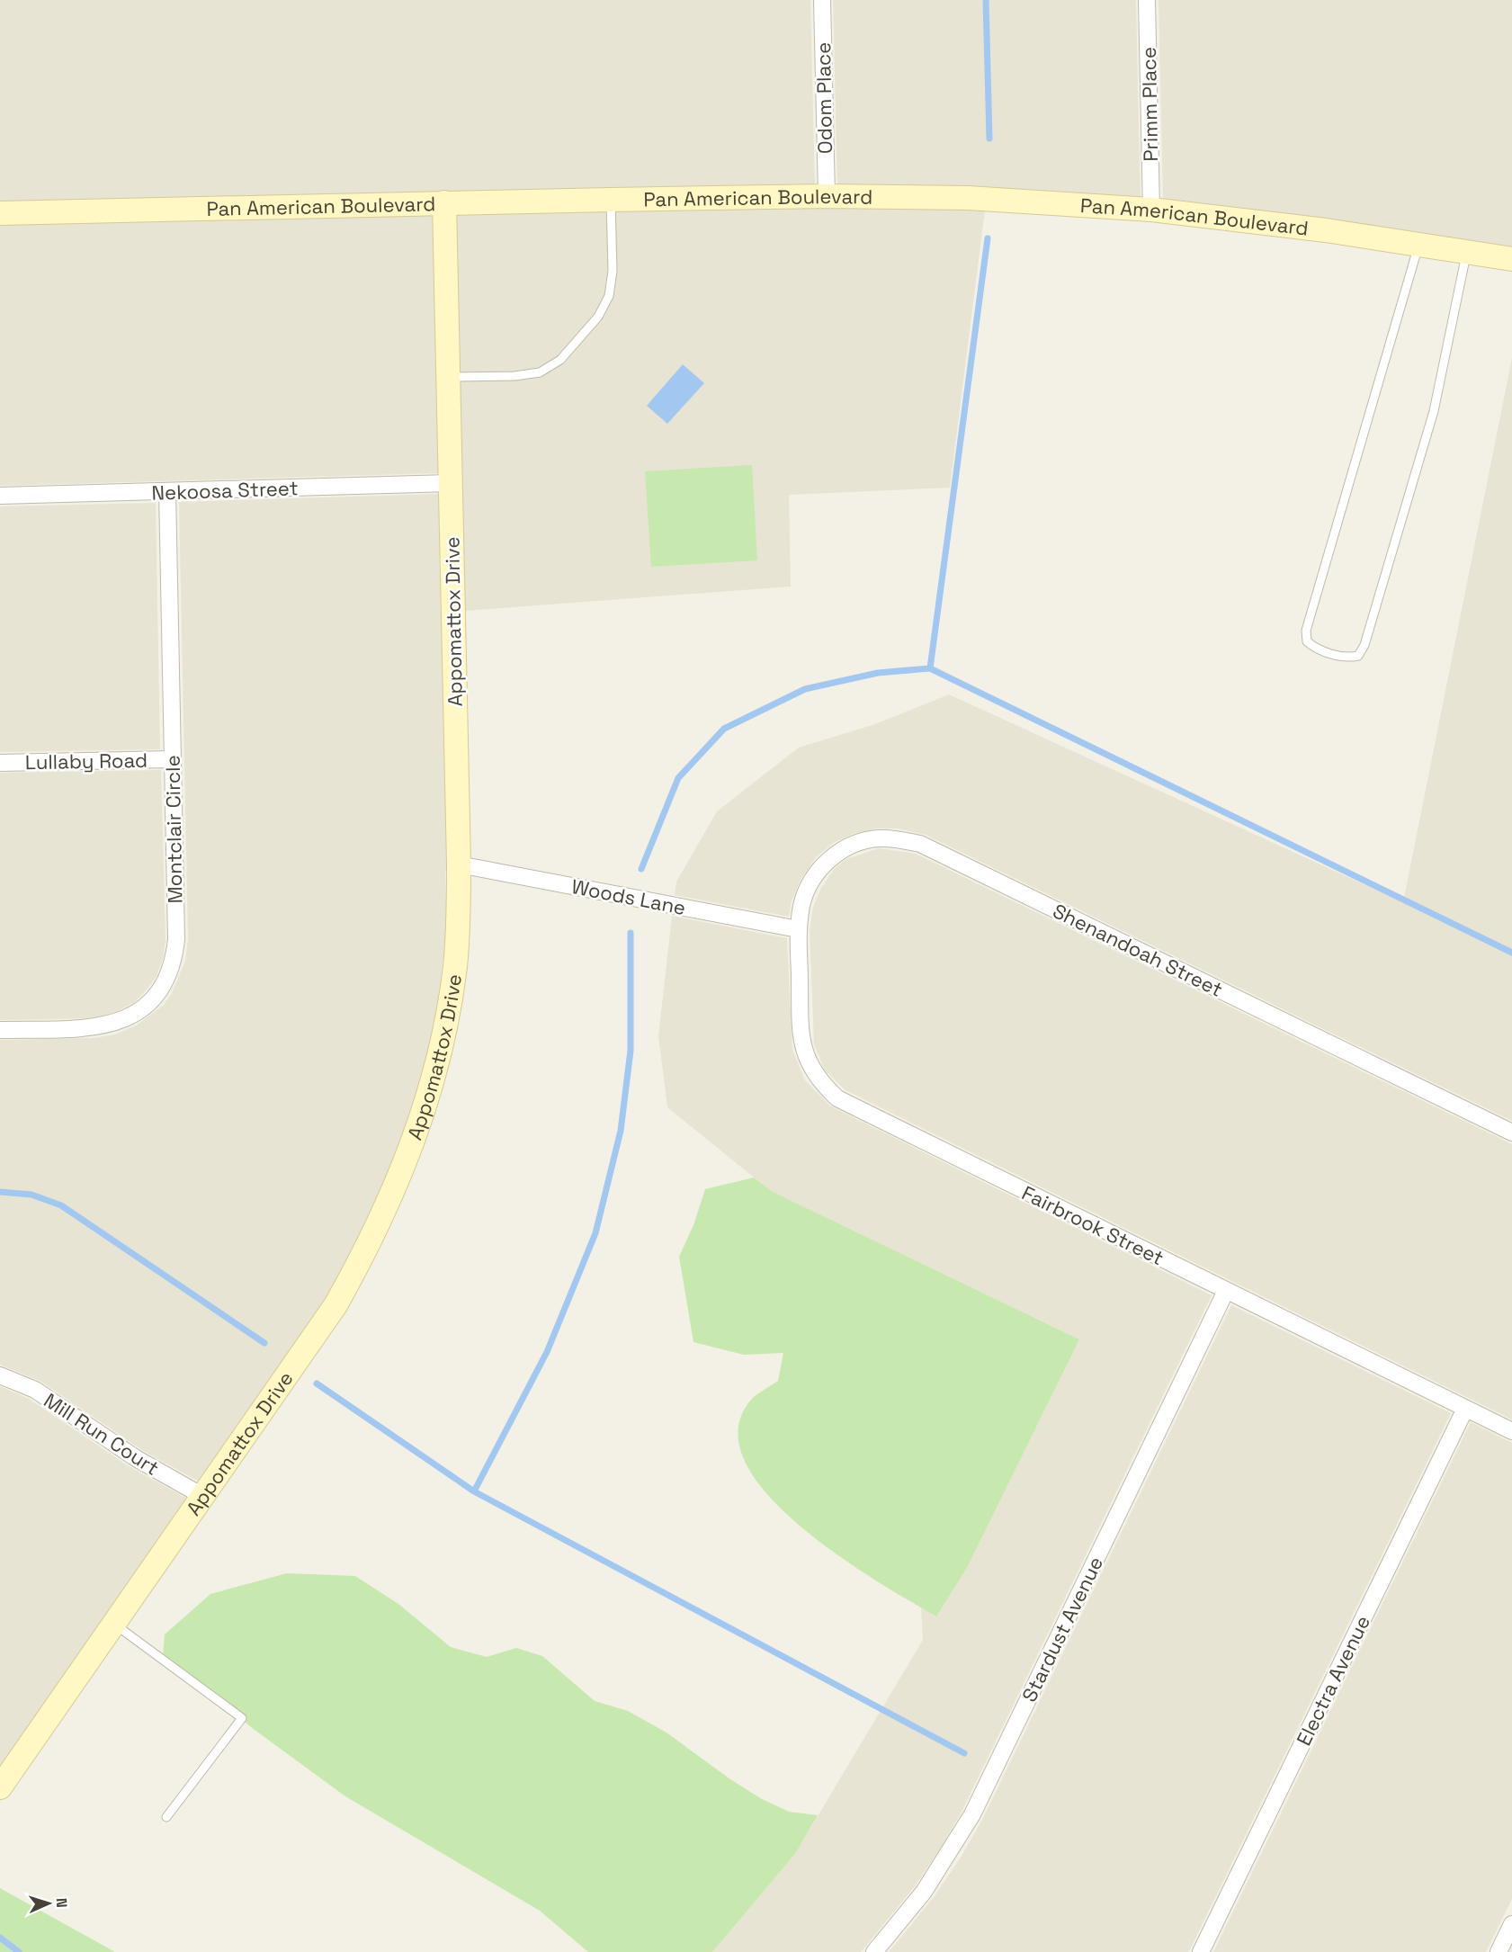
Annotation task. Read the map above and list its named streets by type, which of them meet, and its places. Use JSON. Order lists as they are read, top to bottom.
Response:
{
  "streets": {
    "street": [
      "Odom Place",
      "Primm Place",
      "Pan American Boulevard",
      "Nekoosa Street",
      "Appomattox Drive",
      "Lullaby Road",
      "Montclair Circle",
      "Woods Lane",
      "Shenandoah Street",
      "Fairbrook Street",
      "Mill Run Court",
      "Stardust Avenue",
      "Electra Avenue"
    ]
  },
  "crossings": [
    ["Odom Place", "Pan American Boulevard"],
    ["Primm Place", "Pan American Boulevard"],
    ["Pan American Boulevard", "Appomattox Drive"],
    ["Nekoosa Street", "Appomattox Drive"],
    ["Nekoosa Street", "Montclair Circle"],
    ["Appomattox Drive", "Woods Lane"],
    ["Appomattox Drive", "Mill Run Court"],
    ["Lullaby Road", "Montclair Circle"],
    ["Woods Lane", "Shenandoah Street"],
    ["Woods Lane", "Fairbrook Street"],
    ["Shenandoah Street", "Fairbrook Street"],
    ["Fairbrook Street", "Stardust Avenue"],
    ["Fairbrook Street", "Electra Avenue"]
  ],
  "north": "right"
}
